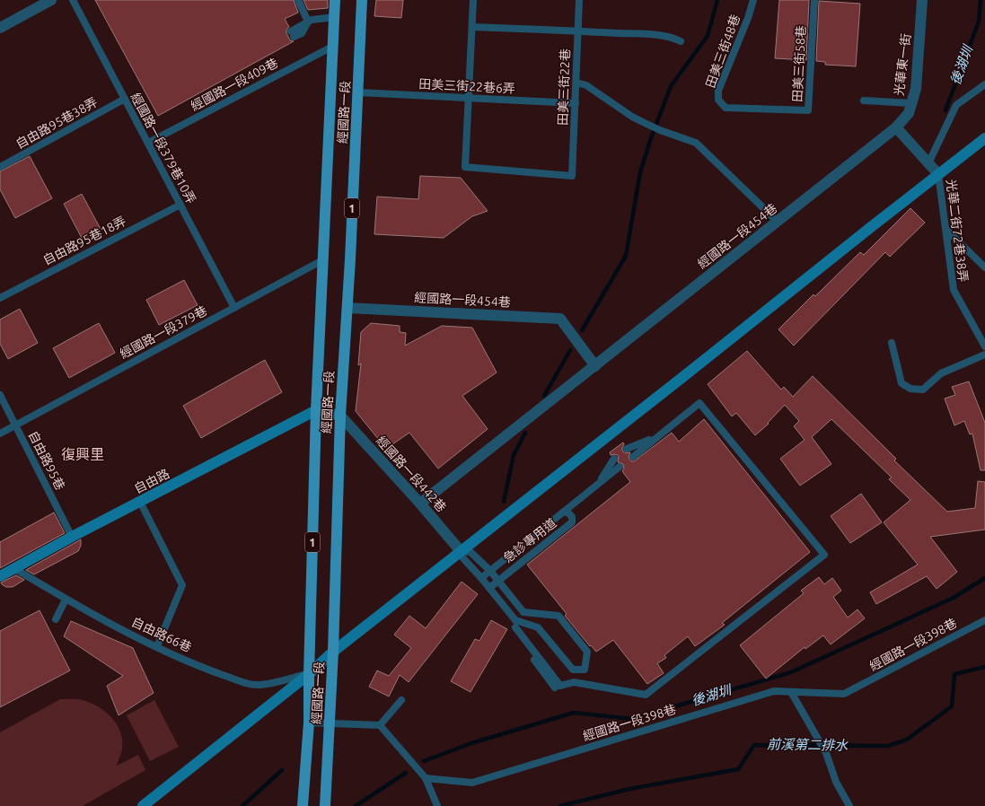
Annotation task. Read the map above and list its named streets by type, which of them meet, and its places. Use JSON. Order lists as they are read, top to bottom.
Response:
{
  "streets": {
    "main road": ["經國路一段", "1"],
    "street": [
      "光華東一街",
      "經國路一段454巷",
      "經國路一段442巷",
      "自由路"
    ],
    "lane": [
      "田美三街48巷",
      "田美三街58巷",
      "經國路一段409巷",
      "田美三街22巷6弄",
      "田美三街22巷",
      "自由路95巷38弄",
      "經國路一段379巷10弄",
      "光華二街72巷38弄",
      "自由路95巷18弄",
      "經國路一段379巷",
      "自由路95巷",
      "急診專用道",
      "自由路66巷",
      "經國路一段398巷"
    ]
  },
  "crossings": [
    ["田美三街48巷", "田美三街58巷"],
    ["光華東一街", "經國路一段454巷"],
    ["經國路一段409巷", "經國路一段"],
    ["經國路一段409巷", "經國路一段379巷10弄"],
    ["田美三街22巷6弄", "田美三街22巷"],
    ["田美三街22巷6弄", "經國路一段"],
    ["經國路一段", "經國路一段454巷"],
    ["經國路一段", "經國路一段379巷"],
    ["經國路一段", "經國路一段442巷"],
    ["經國路一段", "自由路"],
    ["經國路一段", "自由路66巷"],
    ["自由路95巷38弄", "經國路一段379巷10弄"],
    ["經國路一段379巷10弄", "自由路95巷18弄"],
    ["經國路一段379巷10弄", "經國路一段379巷"],
    ["經國路一段454巷", "經國路一段442巷"],
    ["經國路一段379巷", "自由路95巷"],
    ["自由路95巷", "自由路"],
    ["經國路一段442巷", "急診專用道"],
    ["自由路", "自由路66巷"]
  ],
  "districts": ["復興里"],
  "water": ["後湖圳", "前溪第二排水"]
}
